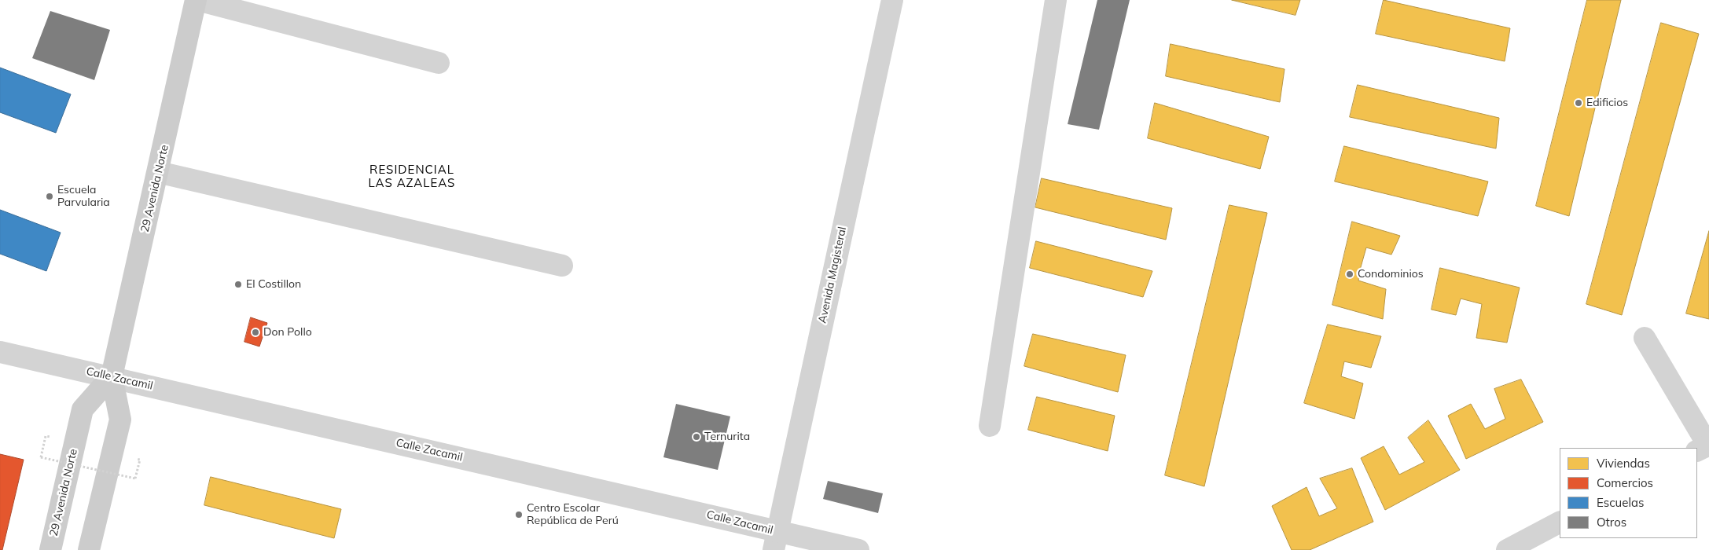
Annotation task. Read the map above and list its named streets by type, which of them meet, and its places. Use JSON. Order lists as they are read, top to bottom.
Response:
{
  "streets": {
    "main road": ["29 Avenida Norte"],
    "street": ["Avenida Magisteral", "Calle Zacamil"]
  },
  "crossings": [
    ["29 Avenida Norte", "Calle Zacamil"],
    ["Avenida Magisteral", "Calle Zacamil"]
  ],
  "districts": ["RESIDENCIAL LAS AZALEAS"],
  "places": [
    "Edificios",
    "Escuela Parvularia",
    "Condominios",
    "El Costillon",
    "Don Pollo",
    "Ternurita",
    "Centro Escolar República de Perú"
  ],
  "legend": [
    "Viviendas",
    "Comercios",
    "Escuelas",
    "Otros"
  ]
}
